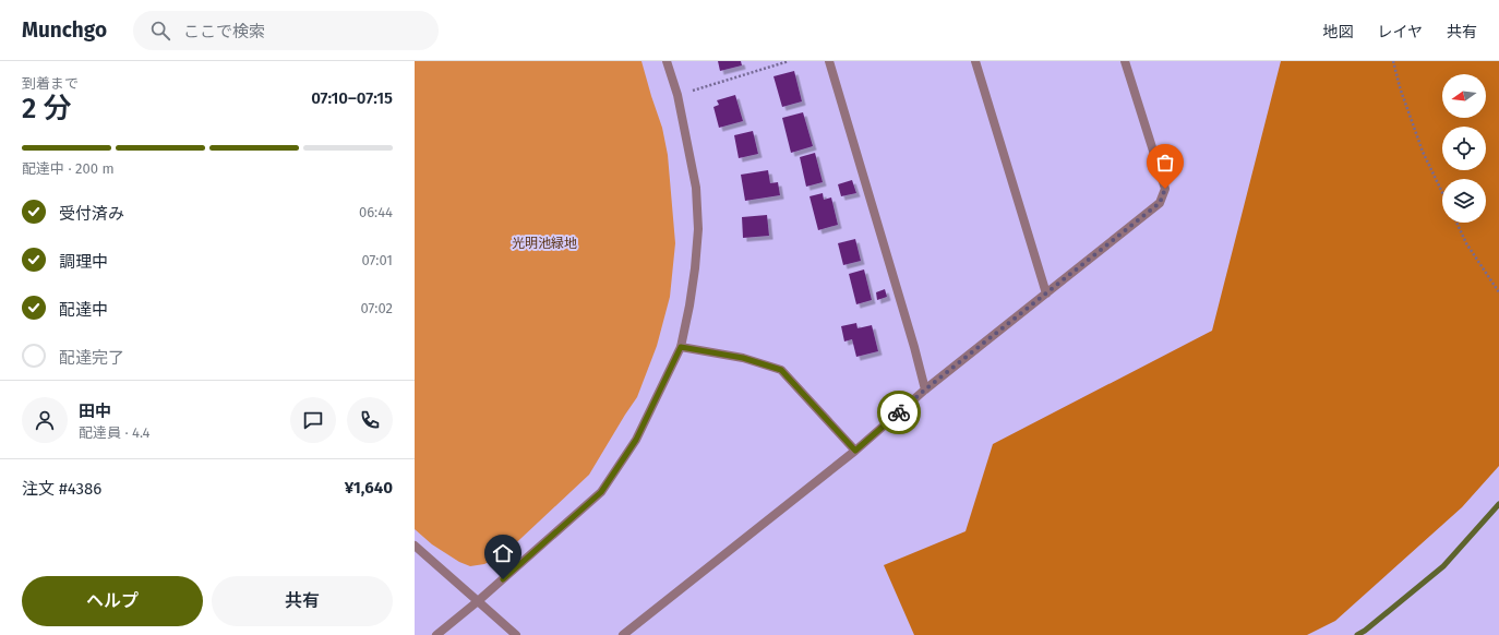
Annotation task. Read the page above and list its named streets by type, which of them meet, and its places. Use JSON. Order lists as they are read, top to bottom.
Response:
{
  "parks": ["光明池緑地"],
  "north": "left",
  "page": {
    "header": "Munchgo",
    "search": "ここで検索",
    "nav": ["地図", "レイヤ", "共有"],
    "heading": ["2 分", "到着まで", "07:10–07:15"],
    "panel": [
      "田中",
      "配達員 · 4.4",
      "注文 #4386",
      "¥1,640"
    ],
    "bar": "配達中 · 200 m",
    "list": [
      ["受付済み", "06:44"],
      ["調理中", "07:01"],
      ["配達中", "07:02"],
      "配達完了"
    ],
    "buttons": ["ヘルプ", "共有"]
  }
}
